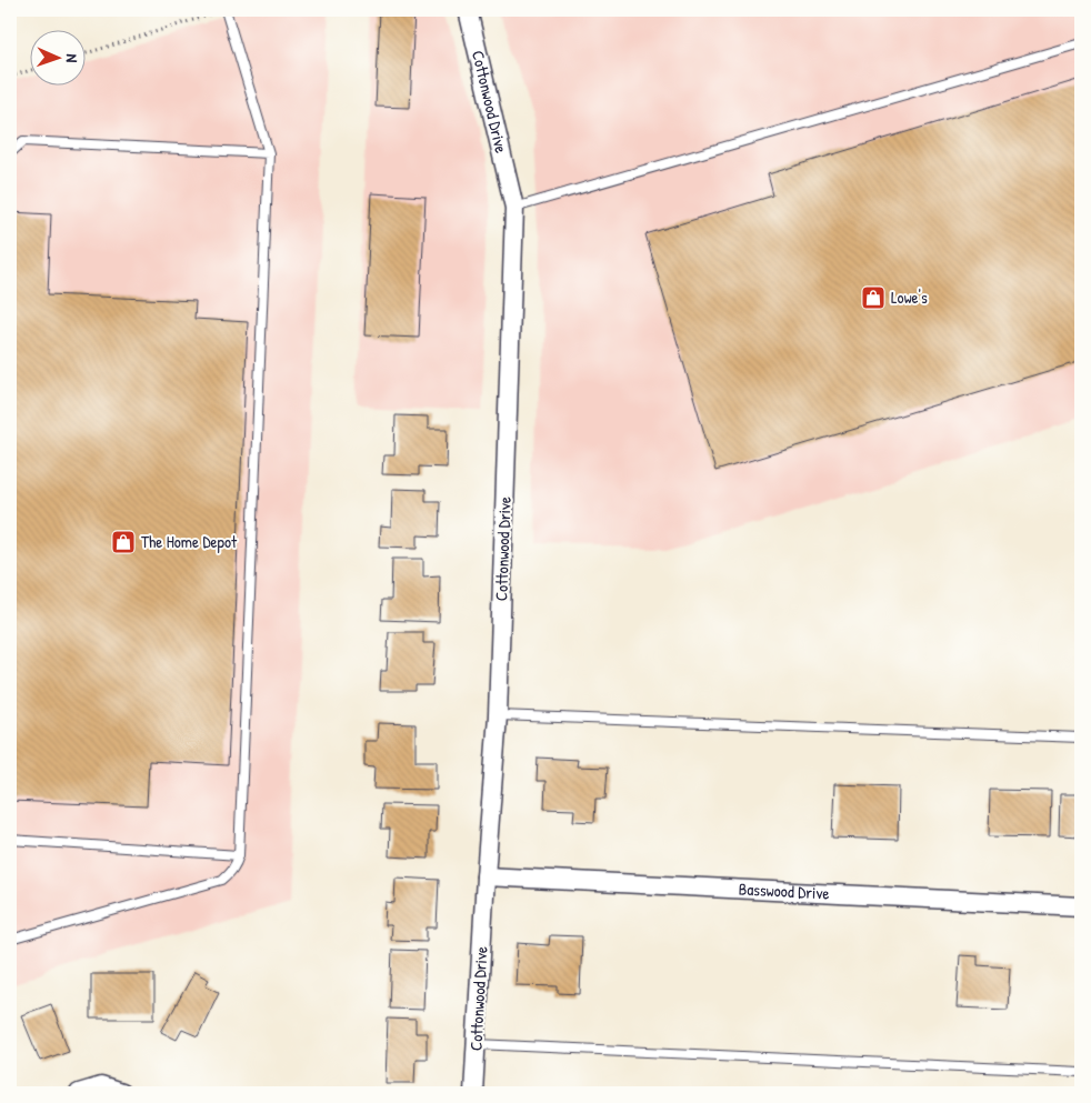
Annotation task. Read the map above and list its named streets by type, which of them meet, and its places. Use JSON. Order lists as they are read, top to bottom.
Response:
{
  "streets": {
    "street": ["Cottonwood Drive", "Basswood Drive"]
  },
  "crossings": [
    ["Cottonwood Drive", "Basswood Drive"]
  ],
  "places": {
    "shop": ["Lowe's", "The Home Depot"]
  },
  "north": "right"
}
